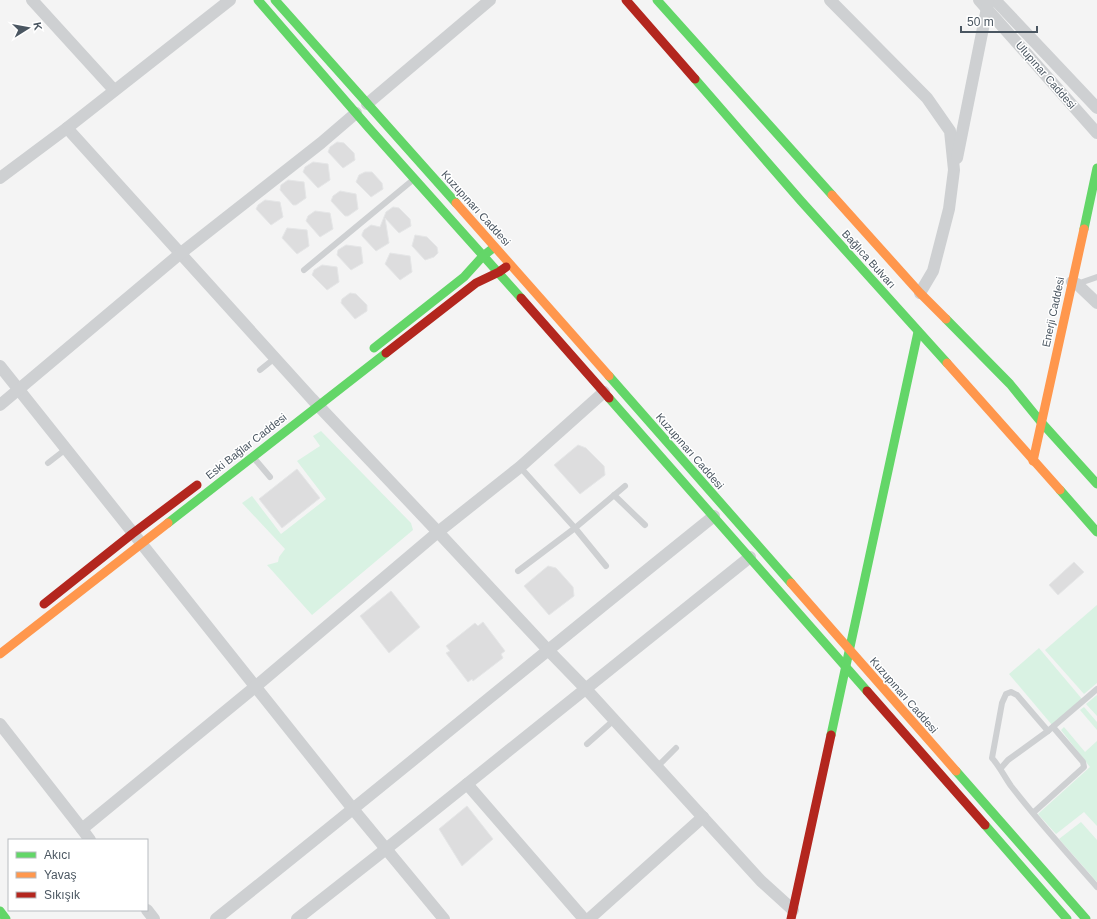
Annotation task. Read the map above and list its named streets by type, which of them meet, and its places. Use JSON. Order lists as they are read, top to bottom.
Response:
{
  "streets": {
    "street": [
      "Ulupınar Caddesi",
      "Kuzupınarı Caddesi",
      "Bağlıca Bulvarı",
      "Enerji Caddesi",
      "Eski Bağlar Caddesi"
    ]
  },
  "crossings": [
    ["Kuzupınarı Caddesi", "Eski Bağlar Caddesi"],
    ["Bağlıca Bulvarı", "Enerji Caddesi"]
  ],
  "legend": ["Akıcı", "Yavaş", "Sıkışık"],
  "scale_bar": "50 m",
  "north": "right"
}
